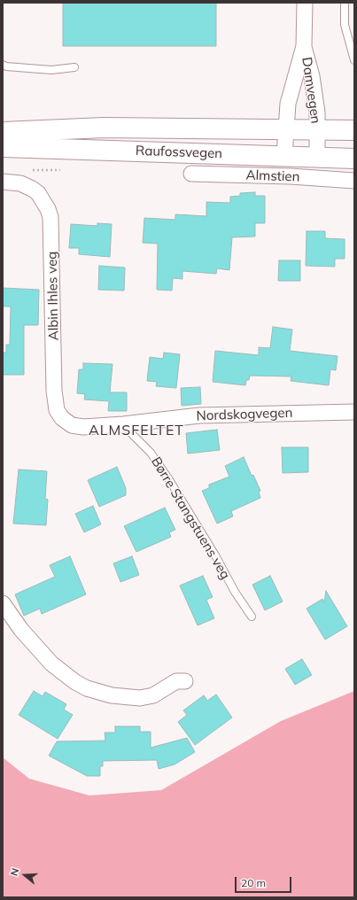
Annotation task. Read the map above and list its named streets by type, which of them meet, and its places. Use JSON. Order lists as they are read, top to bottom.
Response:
{
  "streets": {
    "main road": ["Raufossvegen"],
    "street": [
      "Damvegen",
      "Almstien",
      "Albin Ihles veg",
      "Nordskogvegen"
    ],
    "lane": ["Børre Stangstuens veg"]
  },
  "crossings": [
    ["Damvegen", "Raufossvegen"],
    ["Albin Ihles veg", "Nordskogvegen"],
    ["Nordskogvegen", "Børre Stangstuens veg"]
  ],
  "districts": ["ALMSFELTET"],
  "scale_bar": "20 m",
  "north": "left"
}
